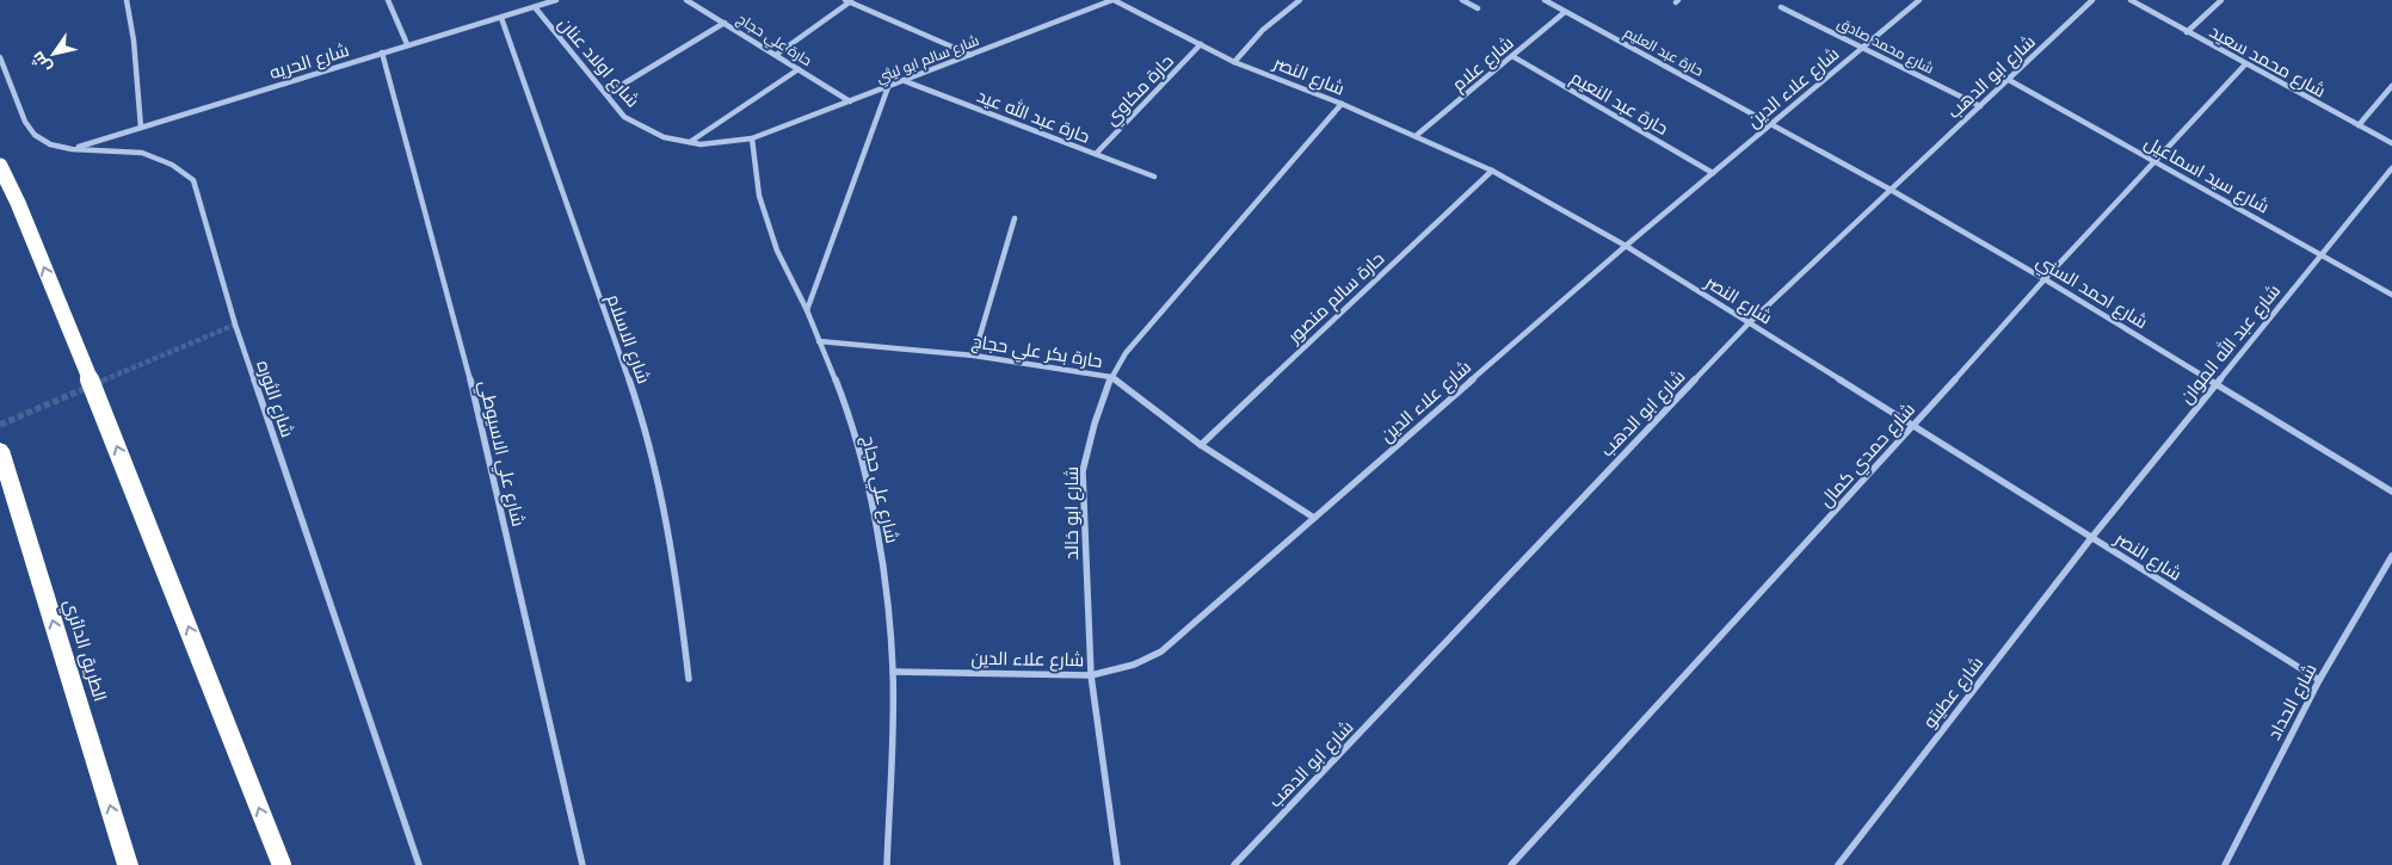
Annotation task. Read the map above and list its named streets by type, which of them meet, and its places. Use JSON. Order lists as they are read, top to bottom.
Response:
{
  "streets": {
    "highway": ["الطريق الدائري"],
    "street": [
      "حارة علي حجاج",
      "شارع محمد صادق",
      "حارة عبد العليم",
      "شارع سالم ابو ليثي",
      "شارع الحريه",
      "شارع محمد سعيد",
      "شارع اولاد عنان",
      "شارع علام",
      "شارع النصر",
      "شارع ابو الدهب",
      "شارع علاء الدين",
      "حارة مكاوي",
      "حارة عبد النعيم",
      "حارة عبد الله عيد",
      "شارع سيد اسماعيل",
      "شارع احمد السني",
      "حارة سالم منصور",
      "شارع الاسلام",
      "شارع عبد الله الموان",
      "حارة بكر علي حجاج",
      "شارع الثوره",
      "شارع علي الاسيوطي",
      "شارع حمدي كمال",
      "شارع علي حجاج",
      "شارع ابو خالد",
      "شارع عطيتو",
      "شارع الحداد"
    ]
  },
  "crossings": [
    ["حارة علي حجاج", "شارع سالم ابو ليثي"],
    ["شارع محمد صادق", "شارع ابو الدهب"],
    ["شارع محمد صادق", "شارع علاء الدين"],
    ["حارة عبد العليم", "شارع علام"],
    ["حارة عبد العليم", "شارع علاء الدين"],
    ["حارة عبد العليم", "شارع احمد السني"],
    ["شارع سالم ابو ليثي", "شارع اولاد عنان"],
    ["شارع سالم ابو ليثي", "شارع النصر"],
    ["شارع سالم ابو ليثي", "حارة عبد الله عيد"],
    ["شارع سالم ابو ليثي", "شارع علي حجاج"],
    ["شارع الحريه", "شارع اولاد عنان"],
    ["شارع الحريه", "شارع الاسلام"],
    ["شارع الحريه", "شارع الثوره"],
    ["شارع الحريه", "شارع علي الاسيوطي"],
    ["شارع محمد سعيد", "شارع حمدي كمال"],
    ["شارع اولاد عنان", "شارع علي حجاج"],
    ["شارع علام", "شارع النصر"],
    ["شارع علام", "حارة عبد النعيم"],
    ["شارع النصر", "شارع ابو الدهب"],
    ["شارع النصر", "شارع علاء الدين"],
    ["شارع النصر", "حارة مكاوي"],
    ["شارع النصر", "حارة سالم منصور"],
    ["شارع النصر", "شارع عبد الله الموان"],
    ["شارع النصر", "شارع حمدي كمال"],
    ["شارع النصر", "شارع ابو خالد"],
    ["شارع النصر", "شارع عطيتو"],
    ["شارع النصر", "شارع الحداد"],
    ["شارع ابو الدهب", "شارع سيد اسماعيل"],
    ["شارع ابو الدهب", "شارع احمد السني"],
    ["شارع علاء الدين", "حارة عبد النعيم"],
    ["شارع علاء الدين", "شارع احمد السني"],
    ["شارع علاء الدين", "حارة بكر علي حجاج"],
    ["شارع علاء الدين", "شارع علي حجاج"],
    ["شارع علاء الدين", "شارع ابو خالد"],
    ["حارة مكاوي", "حارة عبد الله عيد"],
    ["شارع سيد اسماعيل", "شارع عبد الله الموان"],
    ["شارع سيد اسماعيل", "شارع حمدي كمال"],
    ["شارع احمد السني", "شارع عبد الله الموان"],
    ["شارع احمد السني", "شارع حمدي كمال"],
    ["حارة سالم منصور", "حارة بكر علي حجاج"],
    ["شارع عبد الله الموان", "شارع عطيتو"],
    ["حارة بكر علي حجاج", "شارع علي حجاج"],
    ["حارة بكر علي حجاج", "شارع ابو خالد"]
  ],
  "north": "bottom left"
}
